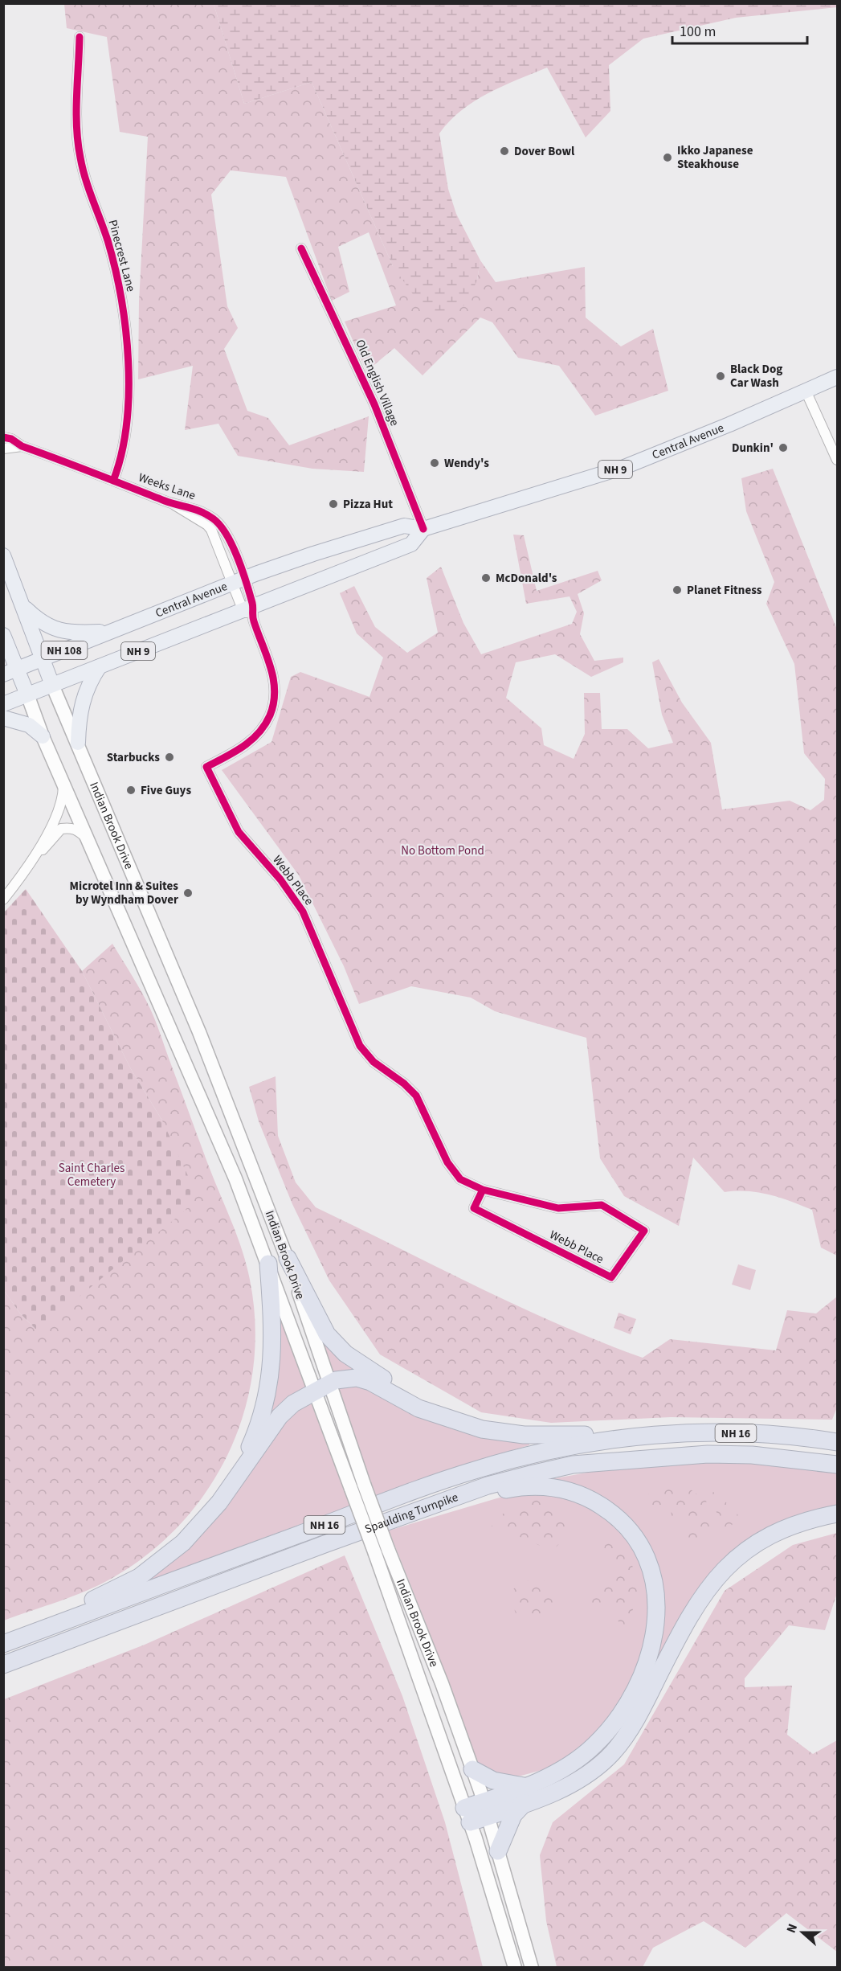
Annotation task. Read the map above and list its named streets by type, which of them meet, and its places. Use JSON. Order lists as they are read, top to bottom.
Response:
{
  "streets": {
    "highway": ["NH 16", "Spaulding Turnpike"],
    "main road": [
      "Central Avenue",
      "NH 9",
      "NH 108",
      "Indian Brook Drive"
    ],
    "street": [
      "Pinecrest Lane",
      "Old English Village",
      "Weeks Lane",
      "Webb Place"
    ]
  },
  "crossings": [
    ["Pinecrest Lane", "Weeks Lane"],
    ["Old English Village", "Central Avenue"],
    ["Central Avenue", "NH 9"],
    ["Central Avenue", "Weeks Lane"],
    ["Central Avenue", "Indian Brook Drive"],
    ["Central Avenue", "Webb Place"],
    ["NH 9", "Indian Brook Drive"],
    ["Weeks Lane", "Webb Place"]
  ],
  "parks": ["No Bottom Pond", "Saint Charles Cemetery"],
  "places": [
    "Dover Bowl",
    "Ikko Japanese Steakhouse",
    "Black Dog Car Wash",
    "Dunkin'",
    "Wendy's",
    "Pizza Hut",
    "McDonald's",
    "Planet Fitness",
    "Starbucks",
    "Five Guys",
    "Microtel Inn & Suites by Wyndham Dover"
  ],
  "scale_bar": "100 m",
  "north": "left"
}
